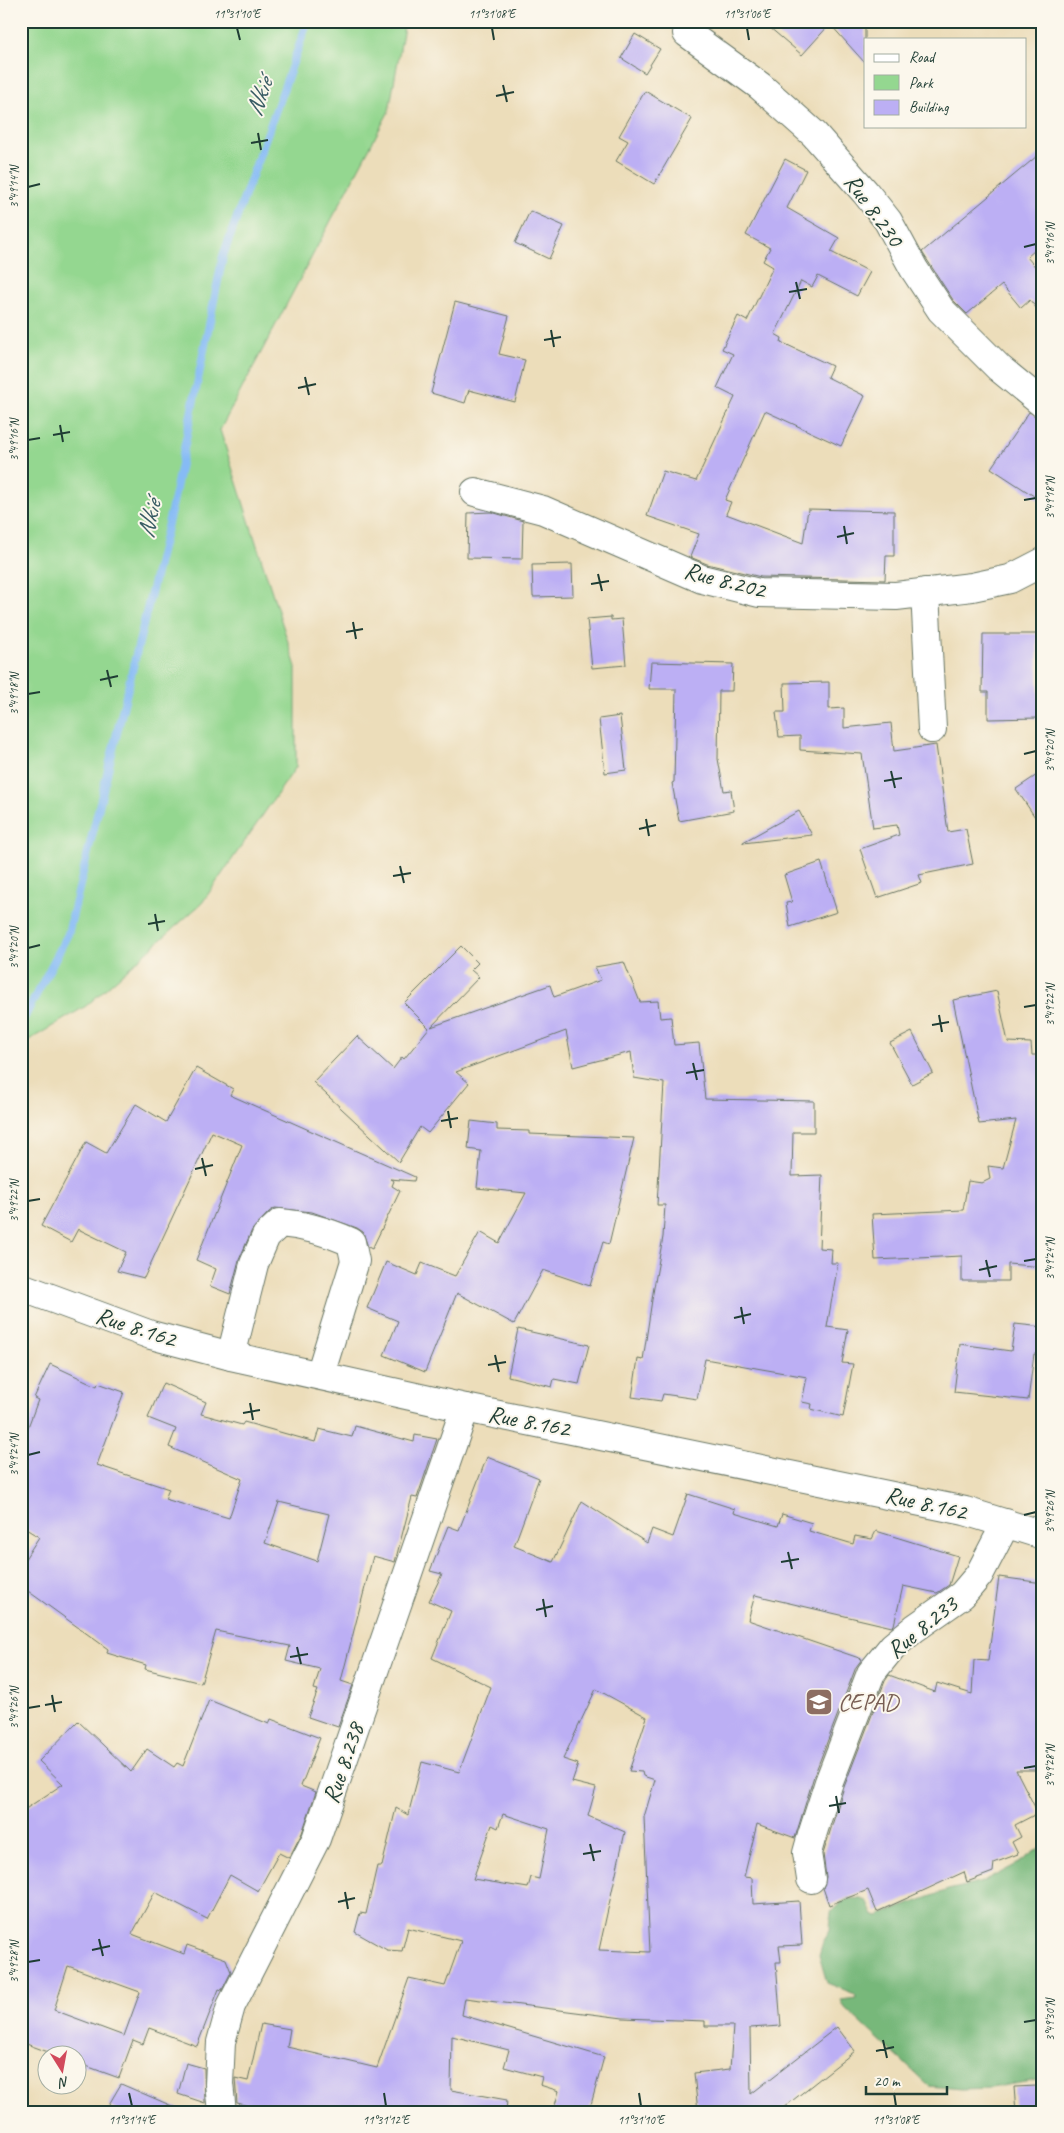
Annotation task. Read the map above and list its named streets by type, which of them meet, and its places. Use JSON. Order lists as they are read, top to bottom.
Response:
{
  "streets": {
    "main road": [
      "Rue 8.230",
      "Rue 8.202",
      "Rue 8.162",
      "Rue 8.233",
      "Rue 8.238"
    ]
  },
  "crossings": [
    ["Rue 8.162", "Rue 8.233"],
    ["Rue 8.162", "Rue 8.238"]
  ],
  "water": ["Nkié"],
  "places": {
    "school or university": ["CEPAD"]
  },
  "legend": ["Road", "Park", "Building"],
  "scale_bar": "20 m",
  "north": "bottom",
  "coordinates": [
    "11°31'10\"E",
    "11°31'08\"E",
    "11°31'06\"E",
    "3°49'14\"N",
    "3°49'16\"N",
    "3°49'18\"N",
    "3°49'20\"N",
    "3°49'22\"N",
    "3°49'24\"N",
    "3°49'26\"N",
    "3°49'28\"N",
    "3°49'30\"N",
    "11°31'14\"E",
    "11°31'12\"E"
  ]
}
